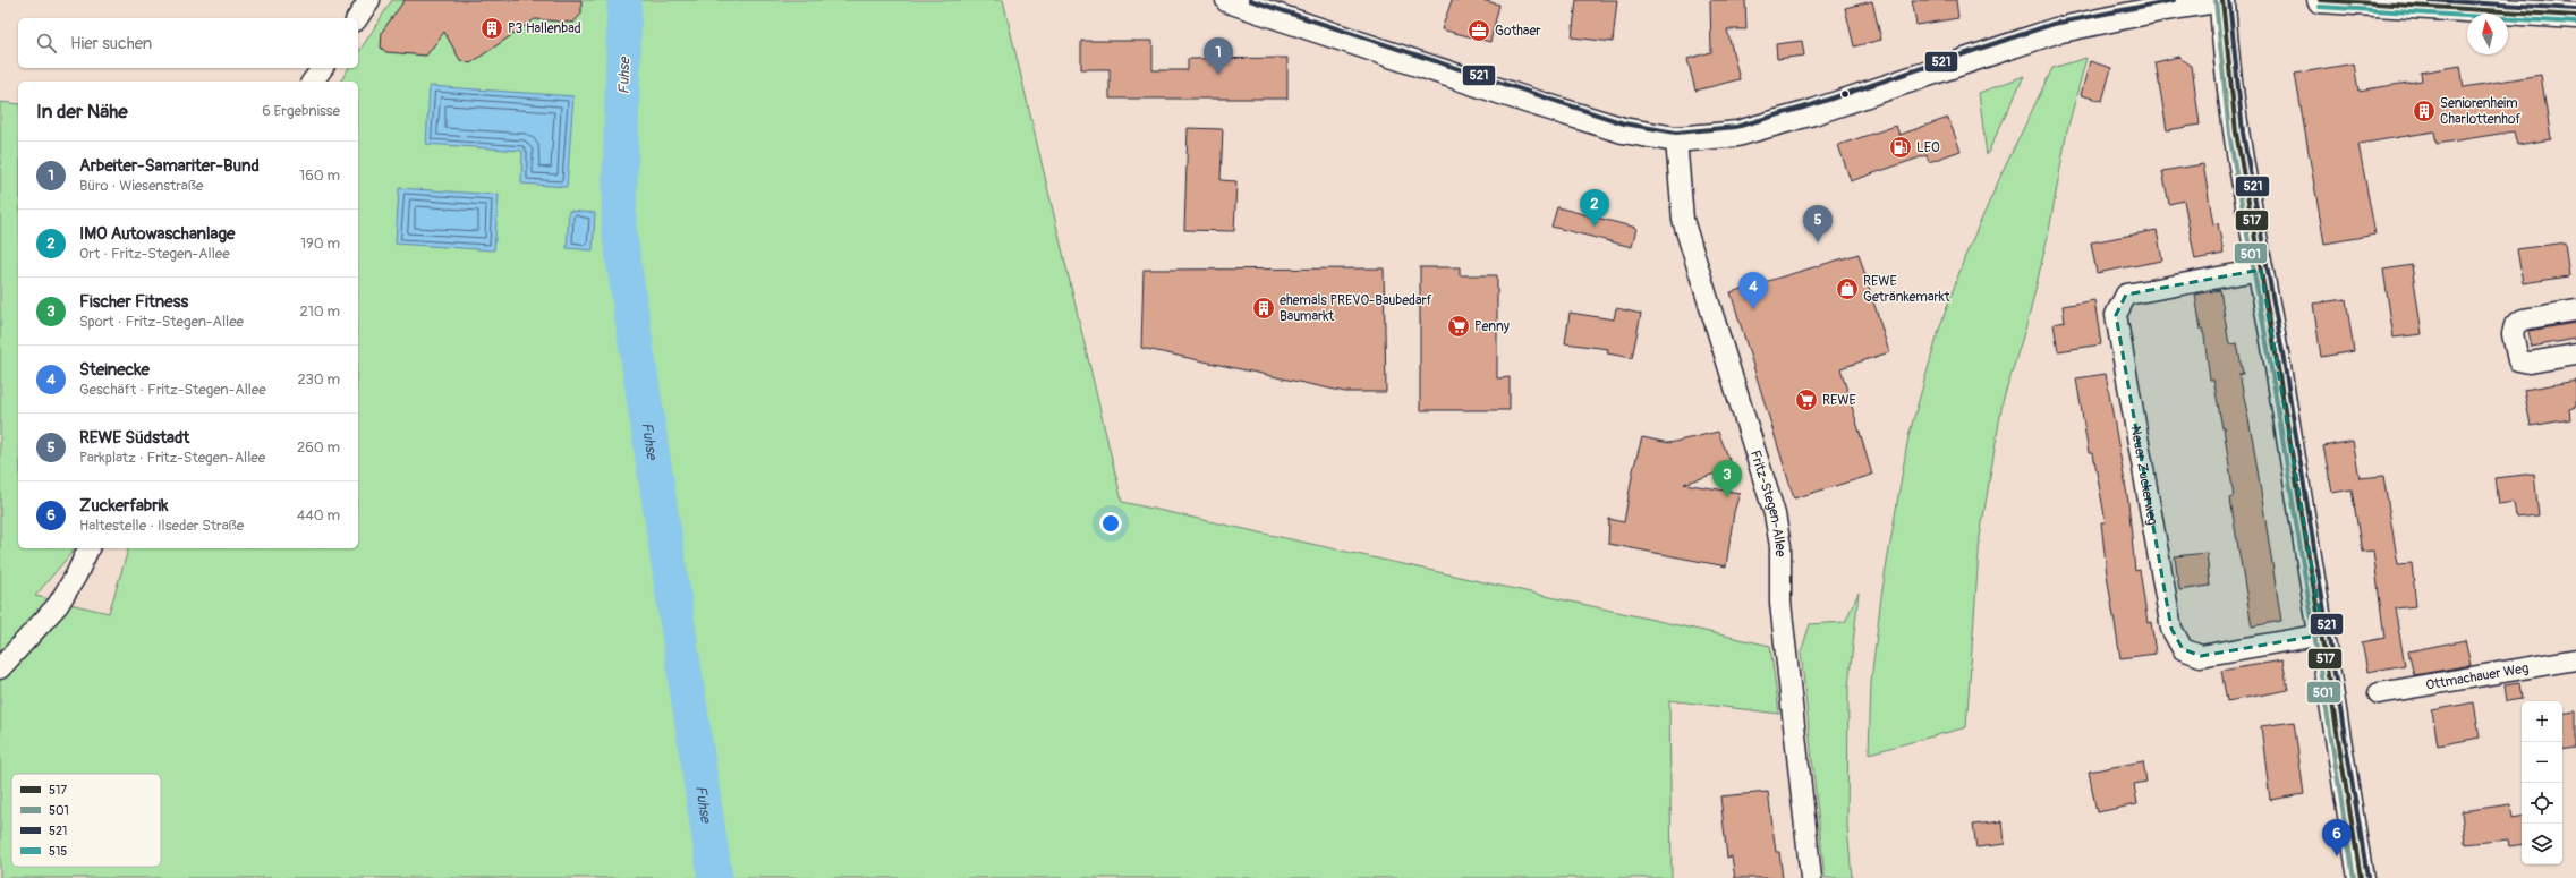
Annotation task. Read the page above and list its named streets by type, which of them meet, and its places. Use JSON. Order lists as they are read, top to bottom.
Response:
{
  "streets": {
    "street": ["Neuer Zuckerweg", "Fritz-Stegen-Allee", "Ottmachauer Weg"]
  },
  "water": ["Fuhse"],
  "places": {
    "building": ["P3 Hallenbad", "Seniorenheim Charlottenhof", "ehemals PREVO-Baubedarf Baumarkt"],
    "office": ["Gothaer"],
    "fuel station": ["LEO"],
    "shop": ["REWE Getränkemarkt"],
    "supermarket": ["Penny", "REWE"]
  },
  "lines": [
    "transit line 517",
    "transit line 501",
    "transit line 521",
    "transit line 515"
  ],
  "legend": [
    "517",
    "501",
    "521",
    "515"
  ],
  "north": "top",
  "page": {
    "search": "Hier suchen",
    "pins": [
      "1",
      "2",
      "5",
      "4",
      "3",
      "6"
    ],
    "heading": ["In der Nähe", "6 Ergebnisse"],
    "list": [
      {
        "mark": "1",
        "name": "Arbeiter-Samariter-Bund",
        "note": "Büro · Wiesenstraße",
        "value": "160 m"
      },
      {
        "mark": "2",
        "name": "IMO Autowaschanlage",
        "note": "Ort · Fritz-Stegen-Allee",
        "value": "190 m"
      },
      {
        "mark": "3",
        "name": "Fischer Fitness",
        "note": "Sport · Fritz-Stegen-Allee",
        "value": "210 m"
      },
      {
        "mark": "4",
        "name": "Steinecke",
        "note": "Geschäft · Fritz-Stegen-Allee",
        "value": "230 m"
      },
      {
        "mark": "5",
        "name": "REWE Südstadt",
        "note": "Parkplatz · Fritz-Stegen-Allee",
        "value": "260 m"
      },
      {
        "mark": "6",
        "name": "Zuckerfabrik",
        "note": "Haltestelle · Ilseder Straße",
        "value": "440 m"
      }
    ],
    "map_buttons": ["+", "−"]
  }
}
